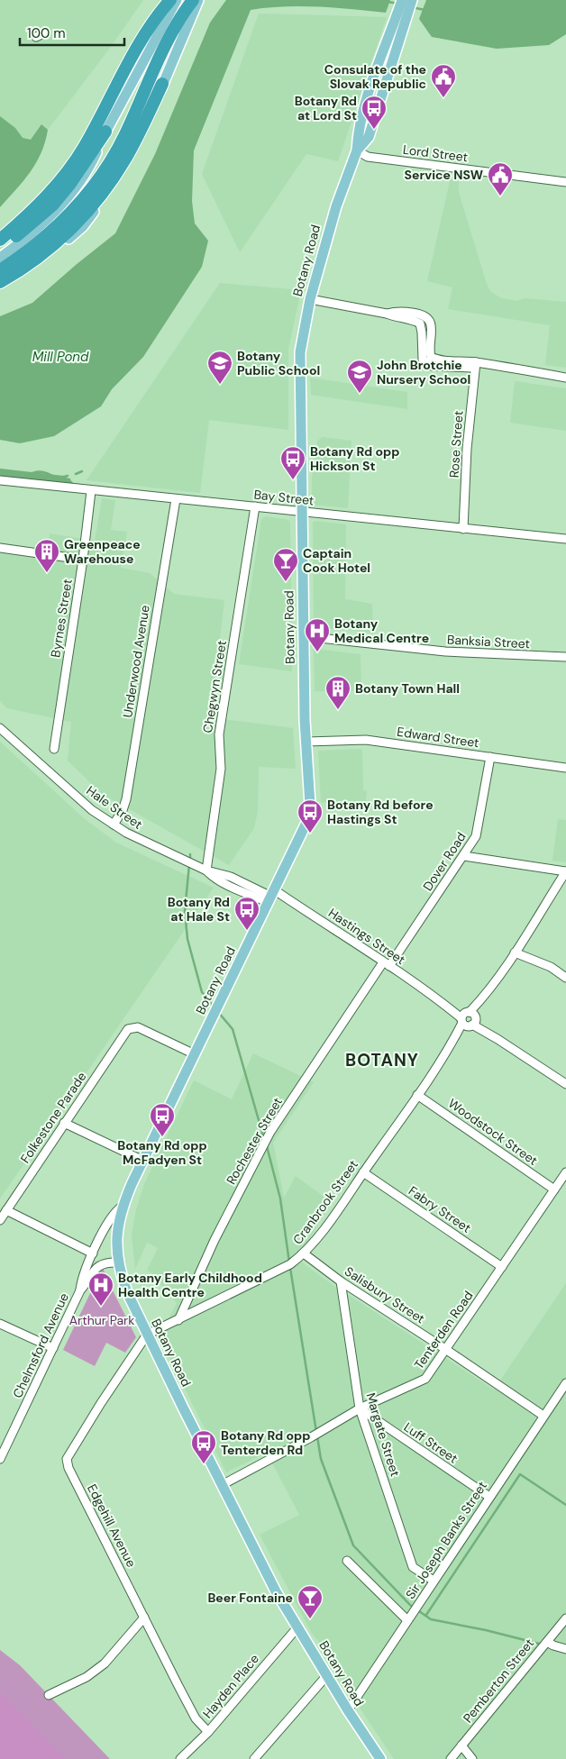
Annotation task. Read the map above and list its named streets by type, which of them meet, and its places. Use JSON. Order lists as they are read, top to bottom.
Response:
{
  "streets": {
    "main road": ["Botany Road"],
    "street": [
      "Lord Street",
      "Rose Street",
      "Bay Street",
      "Byrnes Street",
      "Banksia Street",
      "Underwood Avenue",
      "Chegwyn Street",
      "Edward Street",
      "Hale Street",
      "Dover Road",
      "Hastings Street",
      "Folkestone Parade",
      "Woodstock Street",
      "Rochester Street",
      "Cranbrook Street",
      "Fabry Street",
      "Salisbury Street",
      "Tenterden Road",
      "Chelmsford Avenue",
      "Margate Street",
      "Luff Street",
      "Edgehill Avenue",
      "Sir Joseph Banks Street",
      "Pemberton Street",
      "Hayden Place"
    ]
  },
  "crossings": [
    ["Lord Street", "Botany Road"],
    ["Botany Road", "Bay Street"],
    ["Botany Road", "Banksia Street"],
    ["Botany Road", "Edward Street"],
    ["Botany Road", "Hale Street"],
    ["Botany Road", "Hastings Street"],
    ["Botany Road", "Folkestone Parade"],
    ["Botany Road", "Cranbrook Street"],
    ["Botany Road", "Tenterden Road"],
    ["Botany Road", "Chelmsford Avenue"],
    ["Botany Road", "Edgehill Avenue"],
    ["Botany Road", "Sir Joseph Banks Street"],
    ["Botany Road", "Hayden Place"],
    ["Rose Street", "Bay Street"],
    ["Bay Street", "Byrnes Street"],
    ["Bay Street", "Underwood Avenue"],
    ["Bay Street", "Chegwyn Street"],
    ["Underwood Avenue", "Hale Street"],
    ["Chegwyn Street", "Hale Street"],
    ["Edward Street", "Dover Road"],
    ["Hale Street", "Hastings Street"],
    ["Dover Road", "Hastings Street"],
    ["Dover Road", "Rochester Street"],
    ["Hastings Street", "Rochester Street"],
    ["Hastings Street", "Cranbrook Street"],
    ["Woodstock Street", "Cranbrook Street"],
    ["Woodstock Street", "Tenterden Road"],
    ["Rochester Street", "Cranbrook Street"],
    ["Cranbrook Street", "Fabry Street"],
    ["Cranbrook Street", "Salisbury Street"],
    ["Cranbrook Street", "Edgehill Avenue"],
    ["Fabry Street", "Tenterden Road"],
    ["Salisbury Street", "Tenterden Road"],
    ["Salisbury Street", "Margate Street"],
    ["Salisbury Street", "Sir Joseph Banks Street"],
    ["Tenterden Road", "Margate Street"],
    ["Tenterden Road", "Luff Street"],
    ["Margate Street", "Luff Street"],
    ["Margate Street", "Sir Joseph Banks Street"],
    ["Luff Street", "Sir Joseph Banks Street"],
    ["Edgehill Avenue", "Hayden Place"]
  ],
  "districts": ["BOTANY"],
  "water": ["Mill Pond"],
  "parks": ["Arthur Park"],
  "places": {
    "public building": ["Consulate of the Slovak Republic", "Service NSW"],
    "bus stop": [
      "Botany Rd at Lord St",
      "Botany Rd opp Hickson St",
      "Botany Rd before Hastings St",
      "Botany Rd at Hale St",
      "Botany Rd opp McFadyen St",
      "Botany Rd opp Tenterden Rd"
    ],
    "school or university": ["Botany Public School", "John Brotchie Nursery School"],
    "building": ["Greenpeace Warehouse", "Botany Town Hall"],
    "bar": ["Captain Cook Hotel", "Beer Fontaine"],
    "hospital": ["Botany Medical Centre", "Botany Early Childhood Health Centre"]
  },
  "scale_bar": "100 m"
}
